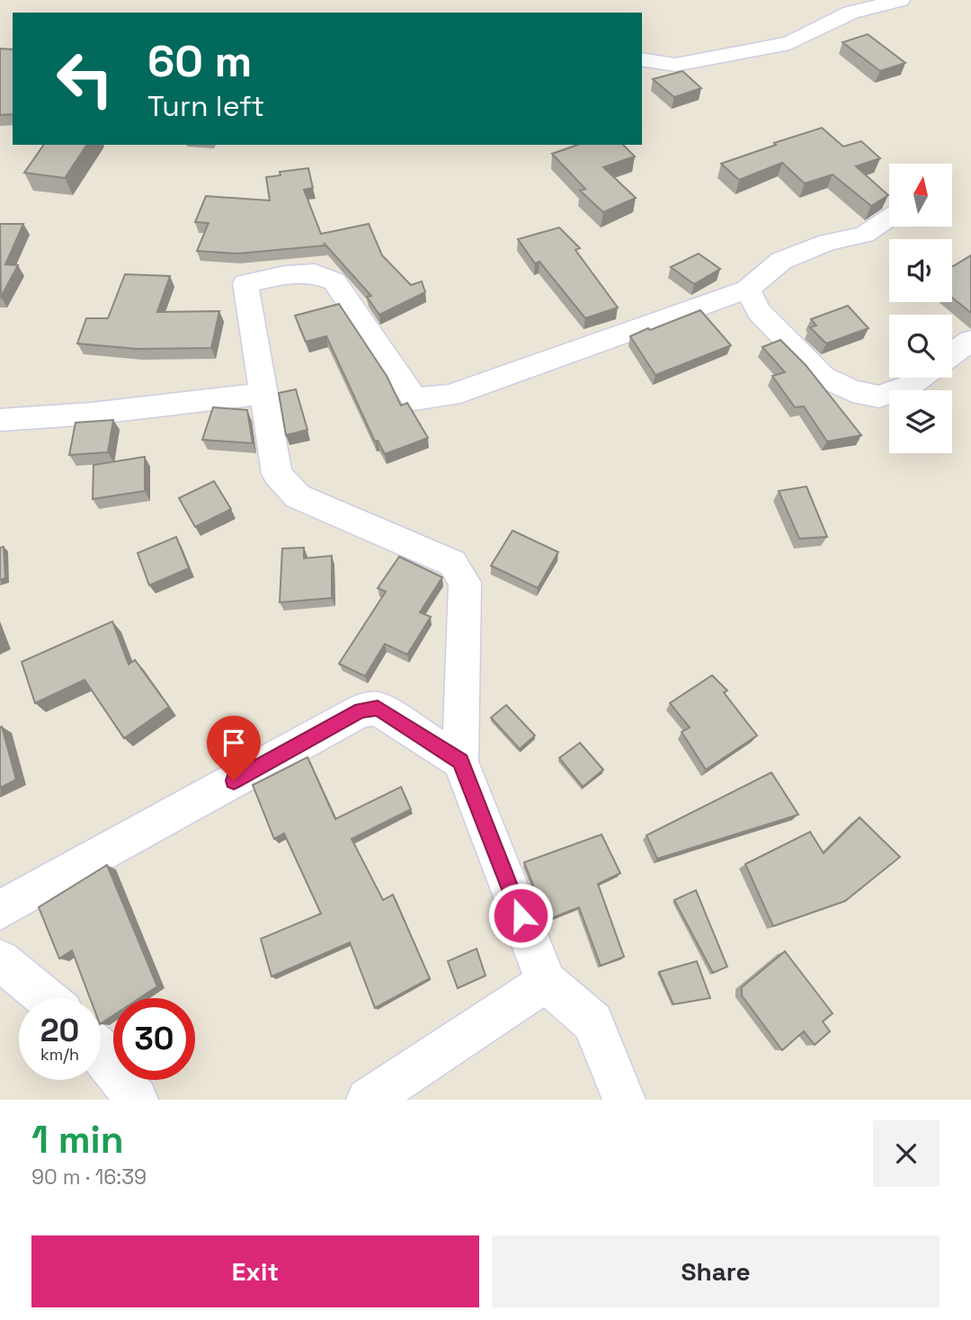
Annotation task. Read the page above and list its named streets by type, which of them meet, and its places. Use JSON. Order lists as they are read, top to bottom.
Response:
{
  "north": "top",
  "page": {
    "turn": ["60 m", "Turn left"],
    "speed": "20 km/h",
    "limit": "30",
    "heading": ["1 min", "90 m · 16:39"],
    "buttons": ["Exit", "Share"]
  }
}
